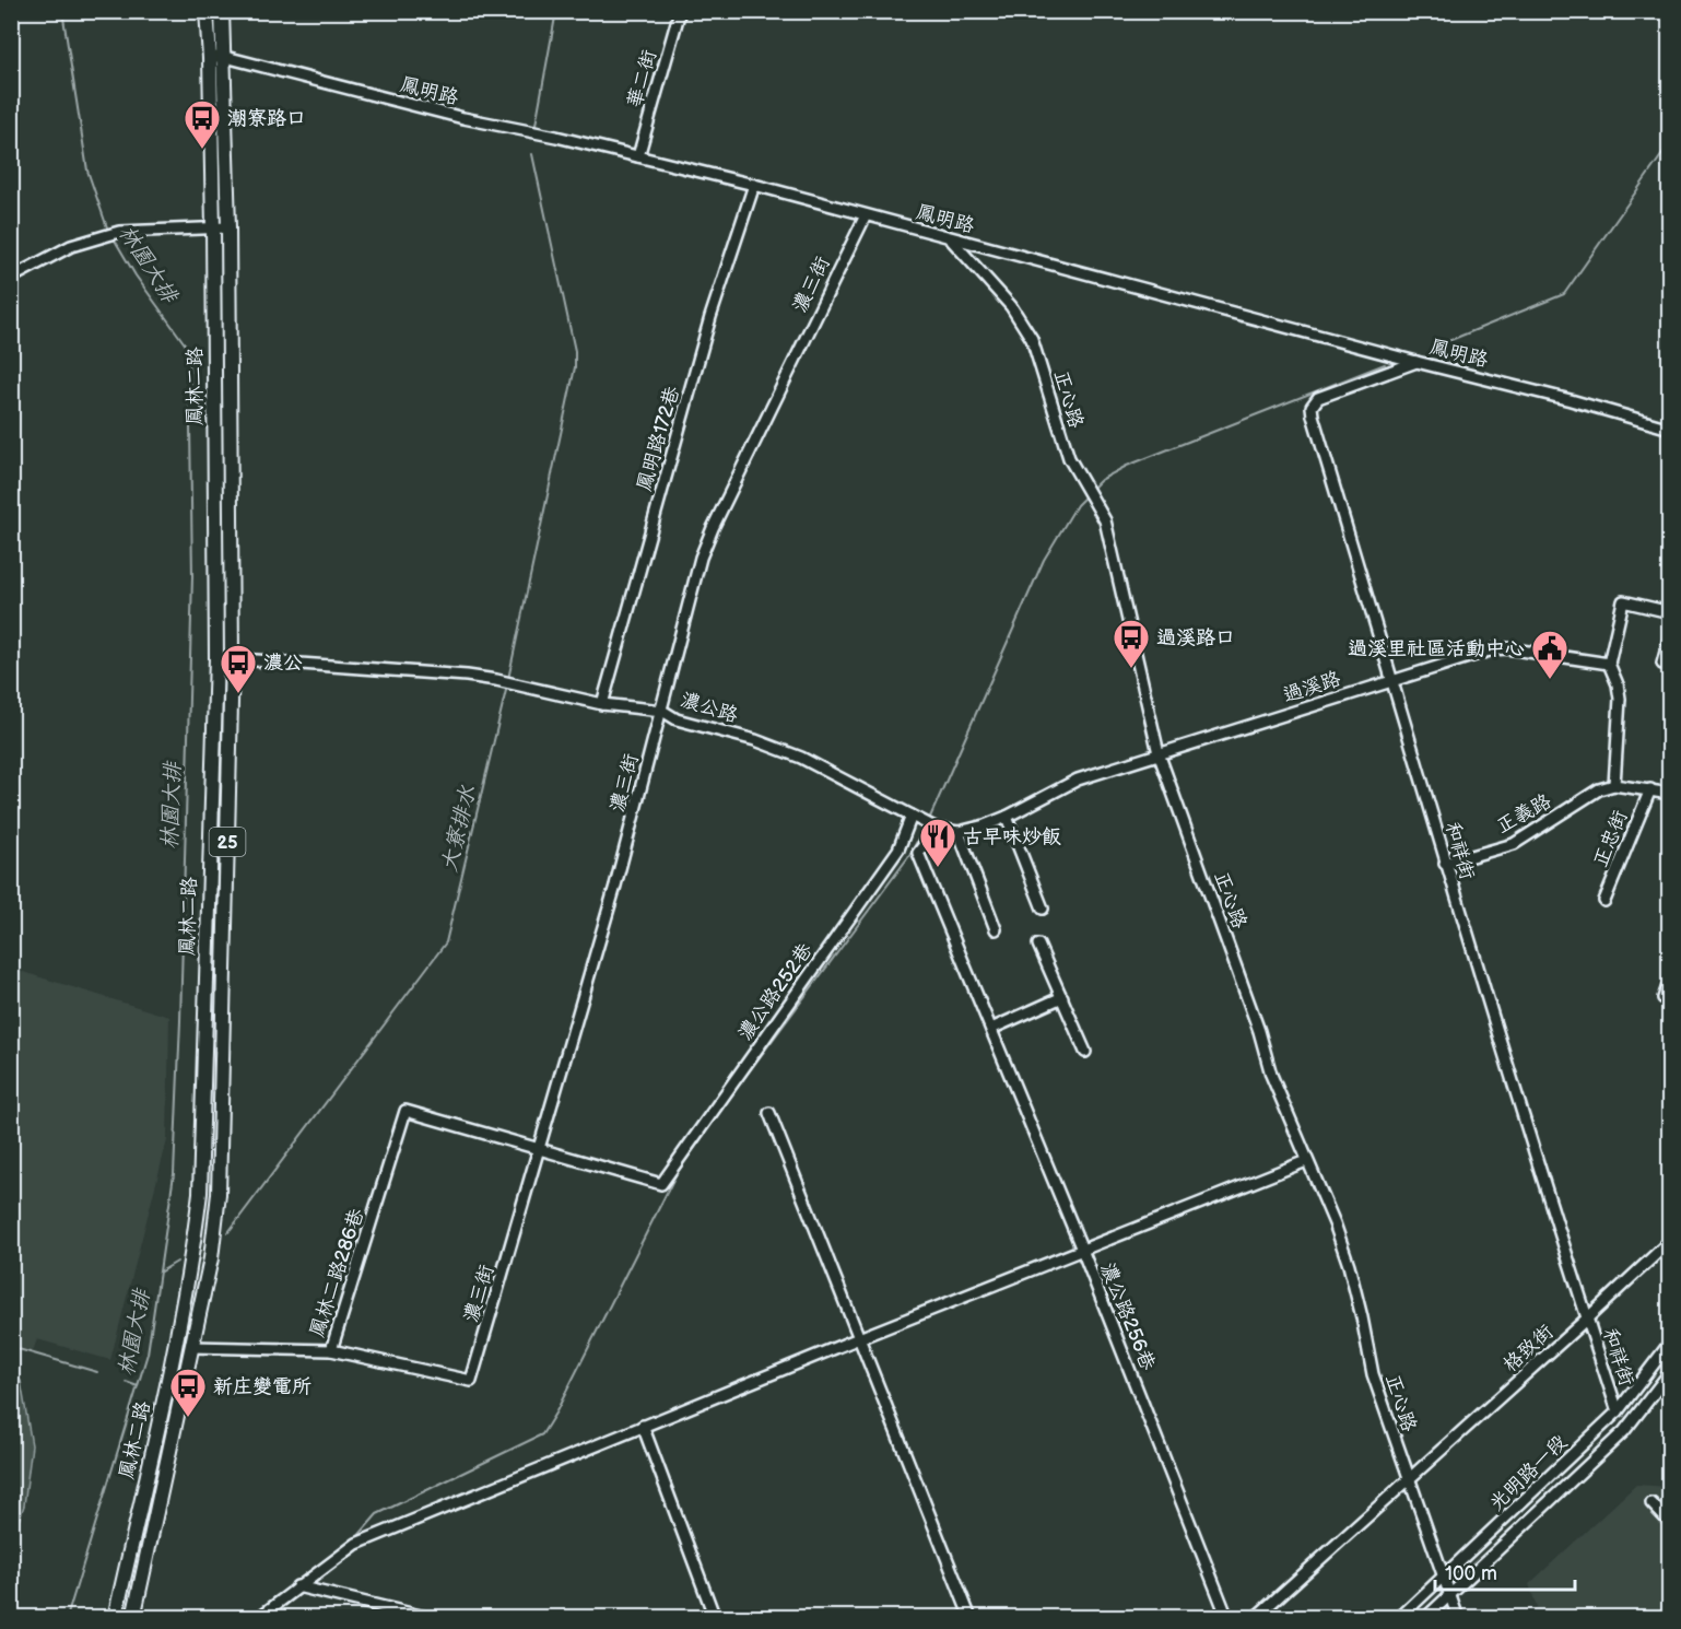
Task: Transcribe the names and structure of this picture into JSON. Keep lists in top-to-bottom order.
{
  "streets": {
    "main road": ["鳳林二路", "25"],
    "street": [
      "華二街",
      "鳳明路",
      "濃三街",
      "正心路",
      "鳳明路172巷",
      "過溪路",
      "濃公路",
      "正義路",
      "正忠街",
      "和祥街",
      "濃公路252巷",
      "鳳林二路286巷",
      "濃公路256巷",
      "格致街",
      "光明路一段"
    ]
  },
  "crossings": [
    ["華二街", "鳳明路"],
    ["鳳明路", "濃三街"],
    ["鳳明路", "鳳林二路"],
    ["鳳明路", "正心路"],
    ["鳳明路", "鳳明路172巷"],
    ["鳳明路", "和祥街"],
    ["濃三街", "濃公路"],
    ["濃三街", "濃公路252巷"],
    ["濃三街", "鳳林二路286巷"],
    ["鳳林二路", "濃公路"],
    ["鳳林二路", "鳳林二路286巷"],
    ["正心路", "過溪路"],
    ["正心路", "濃公路"],
    ["正心路", "格致街"],
    ["正心路", "光明路一段"],
    ["鳳明路172巷", "濃公路"],
    ["過溪路", "濃公路"],
    ["過溪路", "和祥街"],
    ["濃公路", "濃公路252巷"],
    ["濃公路", "濃公路256巷"],
    ["正義路", "和祥街"],
    ["和祥街", "格致街"],
    ["和祥街", "光明路一段"],
    ["濃公路252巷", "鳳林二路286巷"]
  ],
  "water": ["林園大排", "大寮排水"],
  "places": {
    "bus stop": [
      "潮寮路口",
      "過溪路口",
      "濃公",
      "新庄變電所"
    ],
    "public building": ["過溪里社區活動中心"],
    "restaurant": ["古早味炒飯"]
  },
  "scale_bar": "100 m"
}
